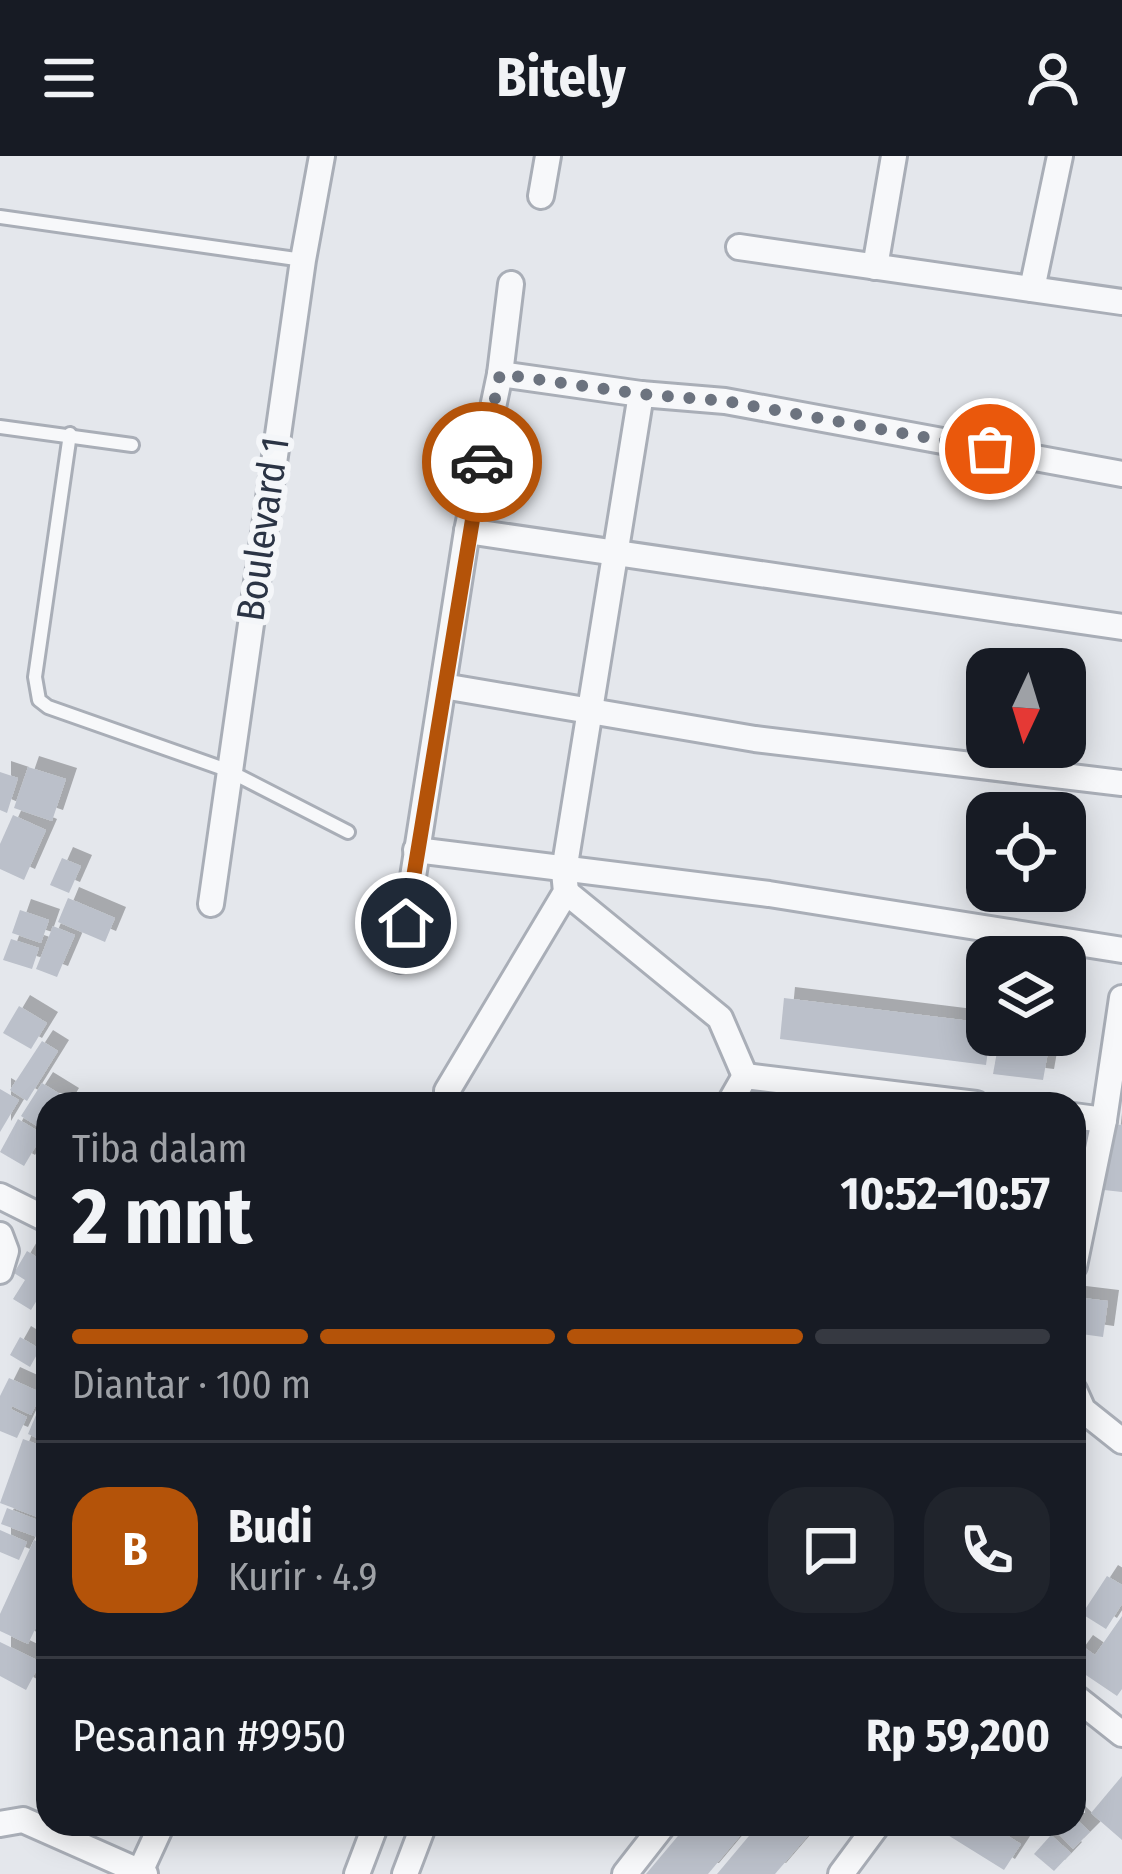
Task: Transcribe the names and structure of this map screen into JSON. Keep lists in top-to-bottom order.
{
  "streets": {
    "street": ["Boulevard 1"]
  },
  "north": "bottom",
  "page": {
    "header": "Bitely",
    "heading": ["2 mnt", "Tiba dalam", "10:52–10:57"],
    "panel": [
      "Budi",
      "Kurir · 4.9",
      "Pesanan #9950",
      "Rp 59,200"
    ],
    "bar": "Diantar · 100 m",
    "round": "B"
  }
}
